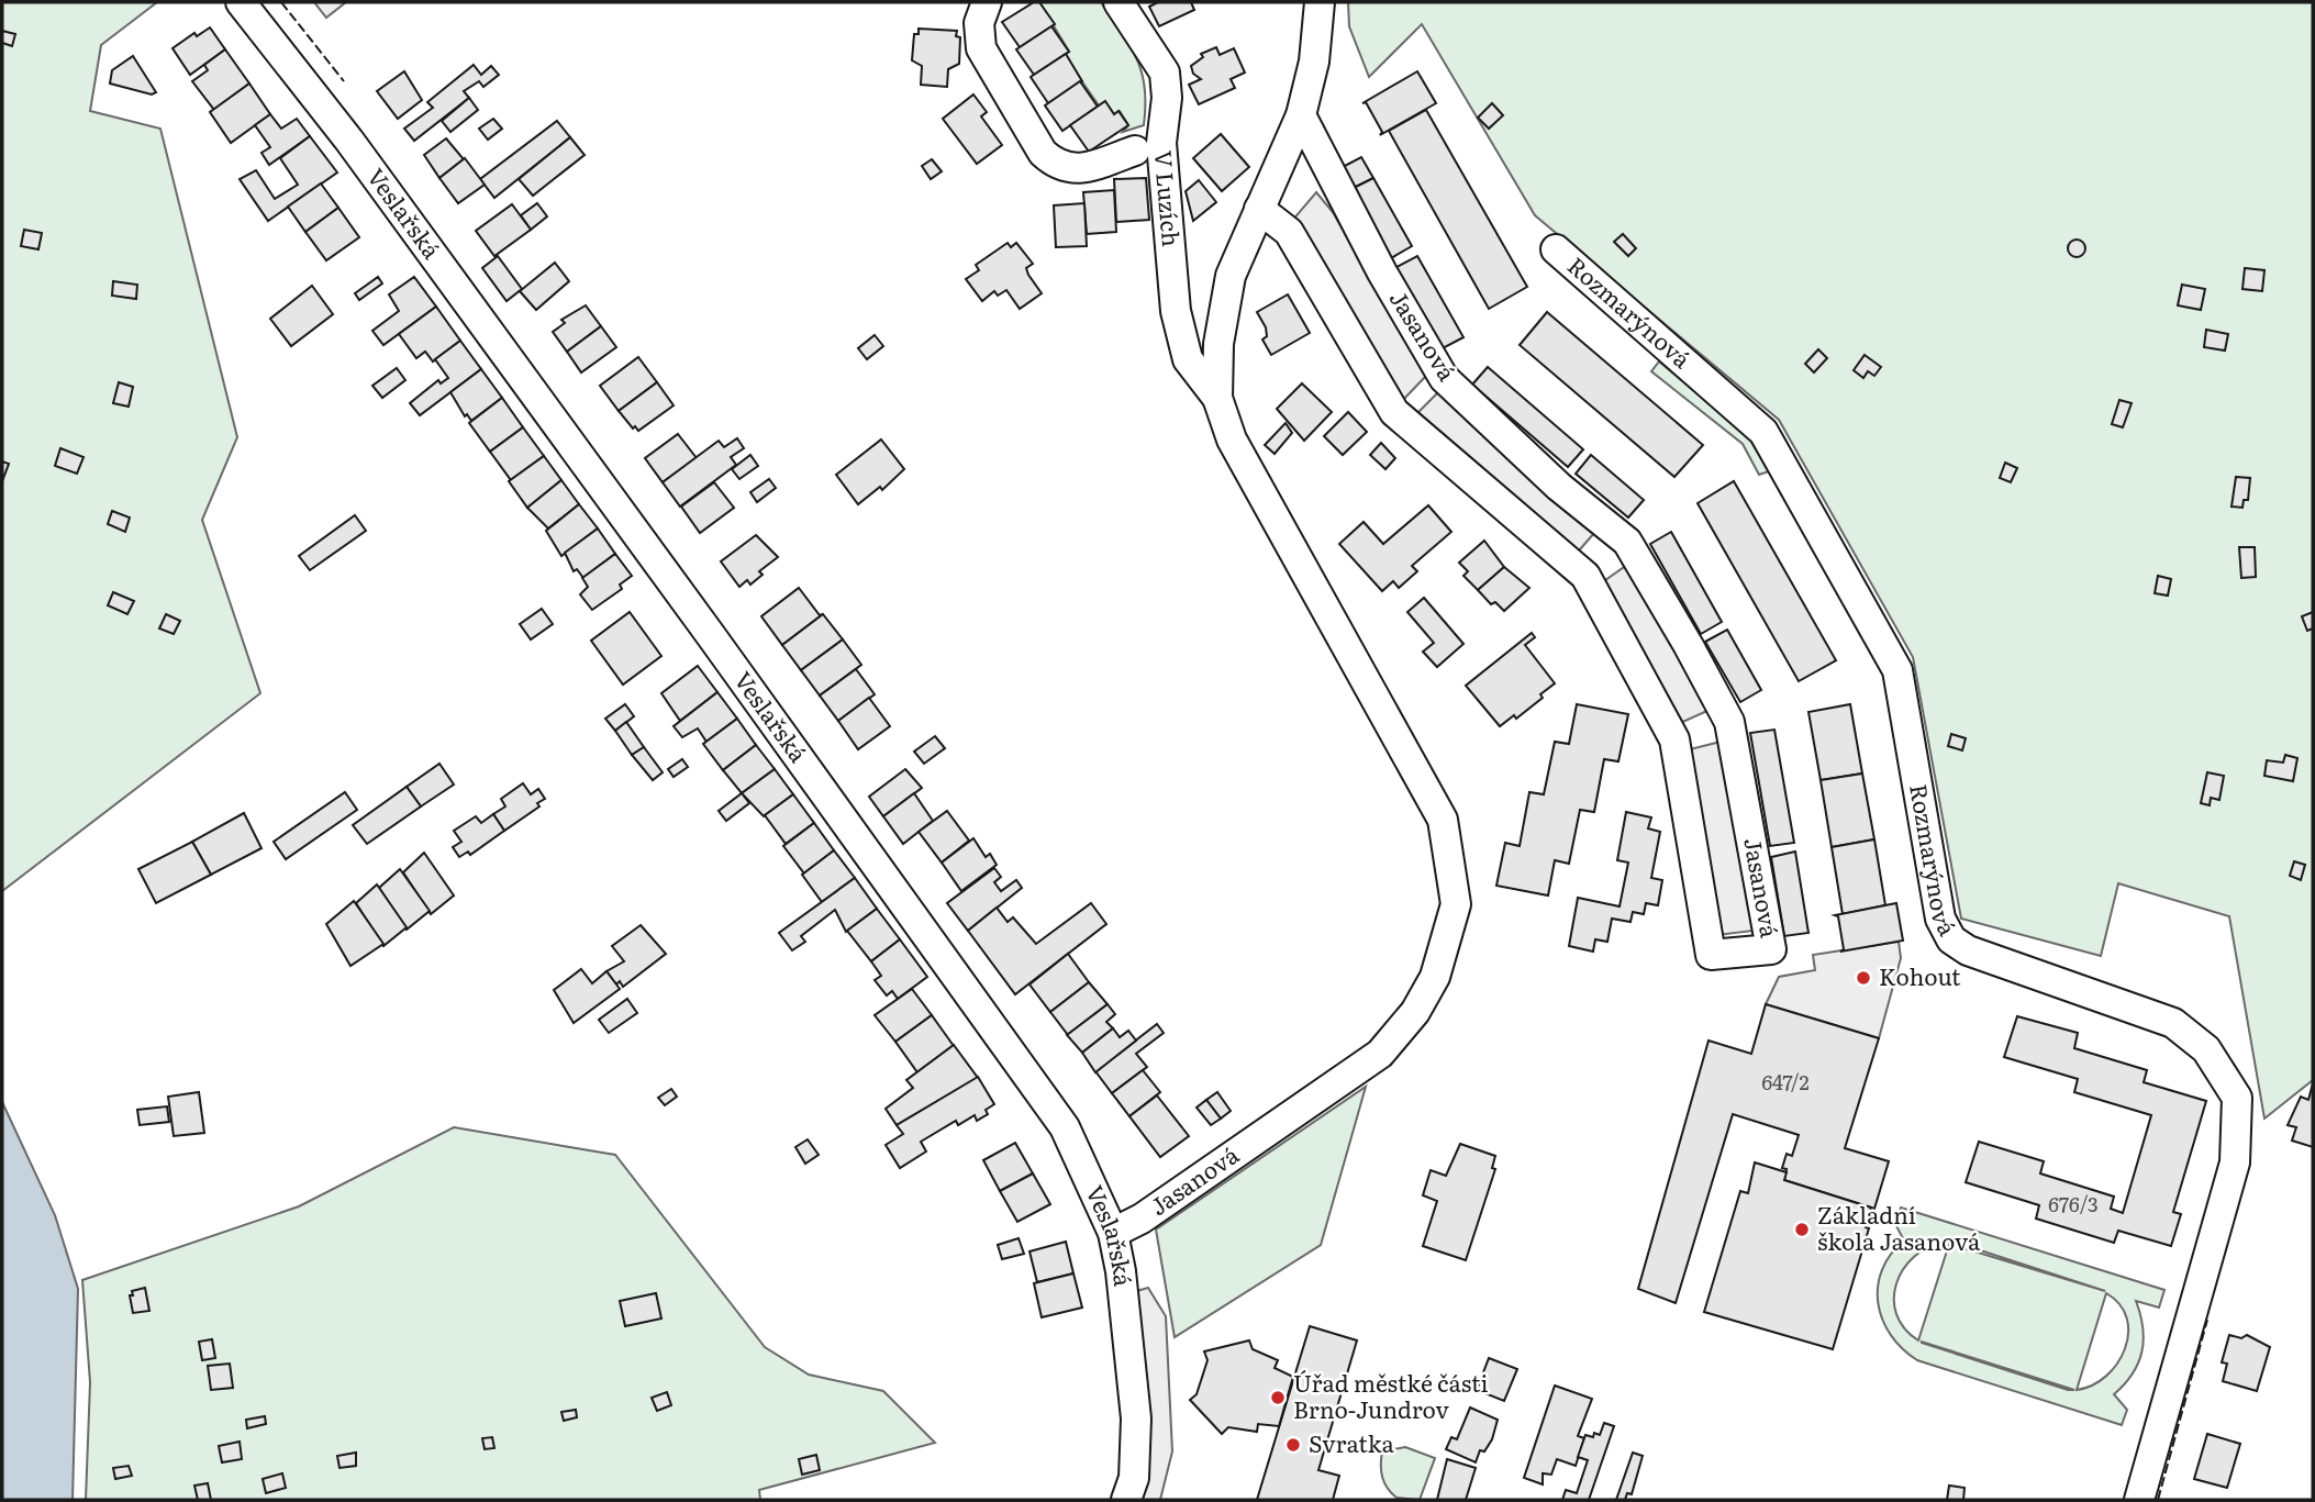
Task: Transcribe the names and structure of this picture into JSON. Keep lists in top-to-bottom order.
{
  "streets": {
    "street": [
      "V Luzích",
      "Veslařská",
      "Rozmarýnová",
      "Jasanová"
    ]
  },
  "crossings": [
    ["V Luzích", "Jasanová"],
    ["Veslařská", "Jasanová"]
  ],
  "places": [
    "Kohout",
    "Základní škola Jasanová",
    "Úřad městké části Brno-Jundrov",
    "Svratka"
  ],
  "house_numbers": ["647/2", "676/3"]
}
